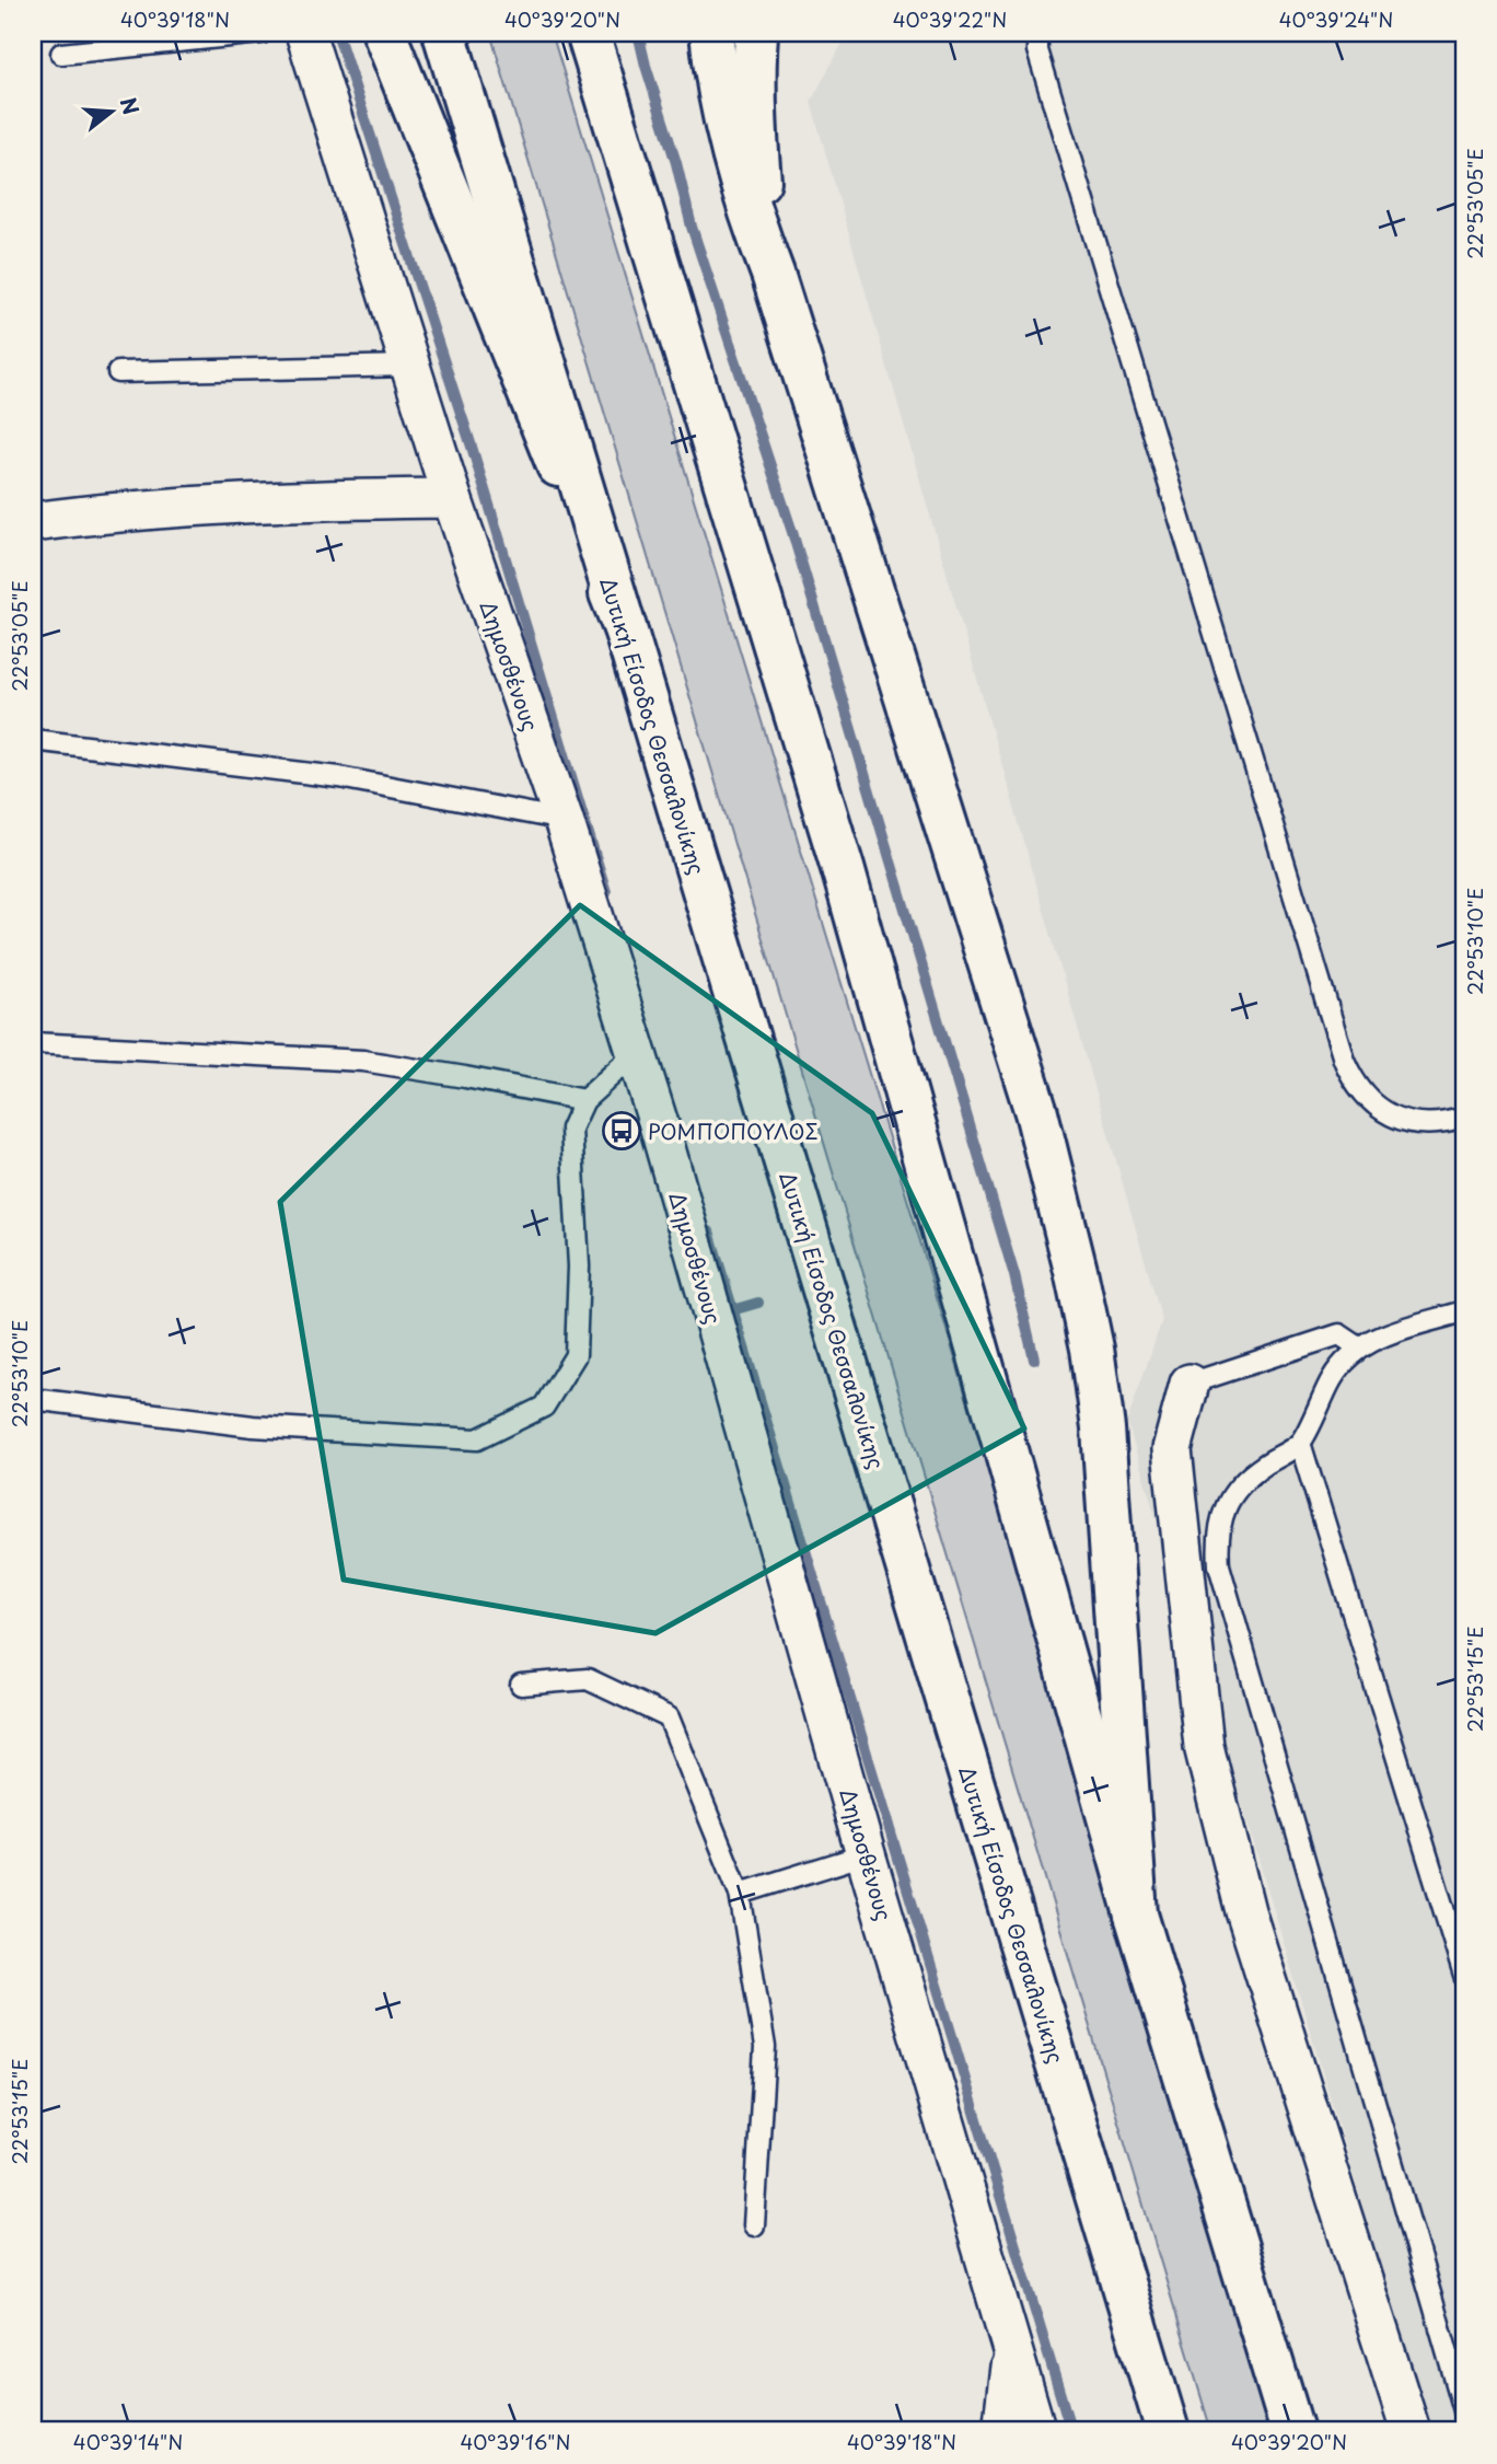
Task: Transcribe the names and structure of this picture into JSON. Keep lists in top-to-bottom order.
{
  "streets": {
    "highway": ["Δυτική Είσοδος Θεσσαλονίκης"],
    "street": ["Δημοσθένους"]
  },
  "places": {
    "bus stop": ["ΡΟΜΠΟΠΟΥΛΟΣ"]
  },
  "north": "right",
  "coordinates": [
    "40°39'18\"N",
    "40°39'20\"N",
    "40°39'22\"N",
    "40°39'24\"N",
    "22°53'05\"E",
    "22°53'10\"E",
    "22°53'15\"E",
    "40°39'14\"N",
    "40°39'16\"N"
  ]
}
